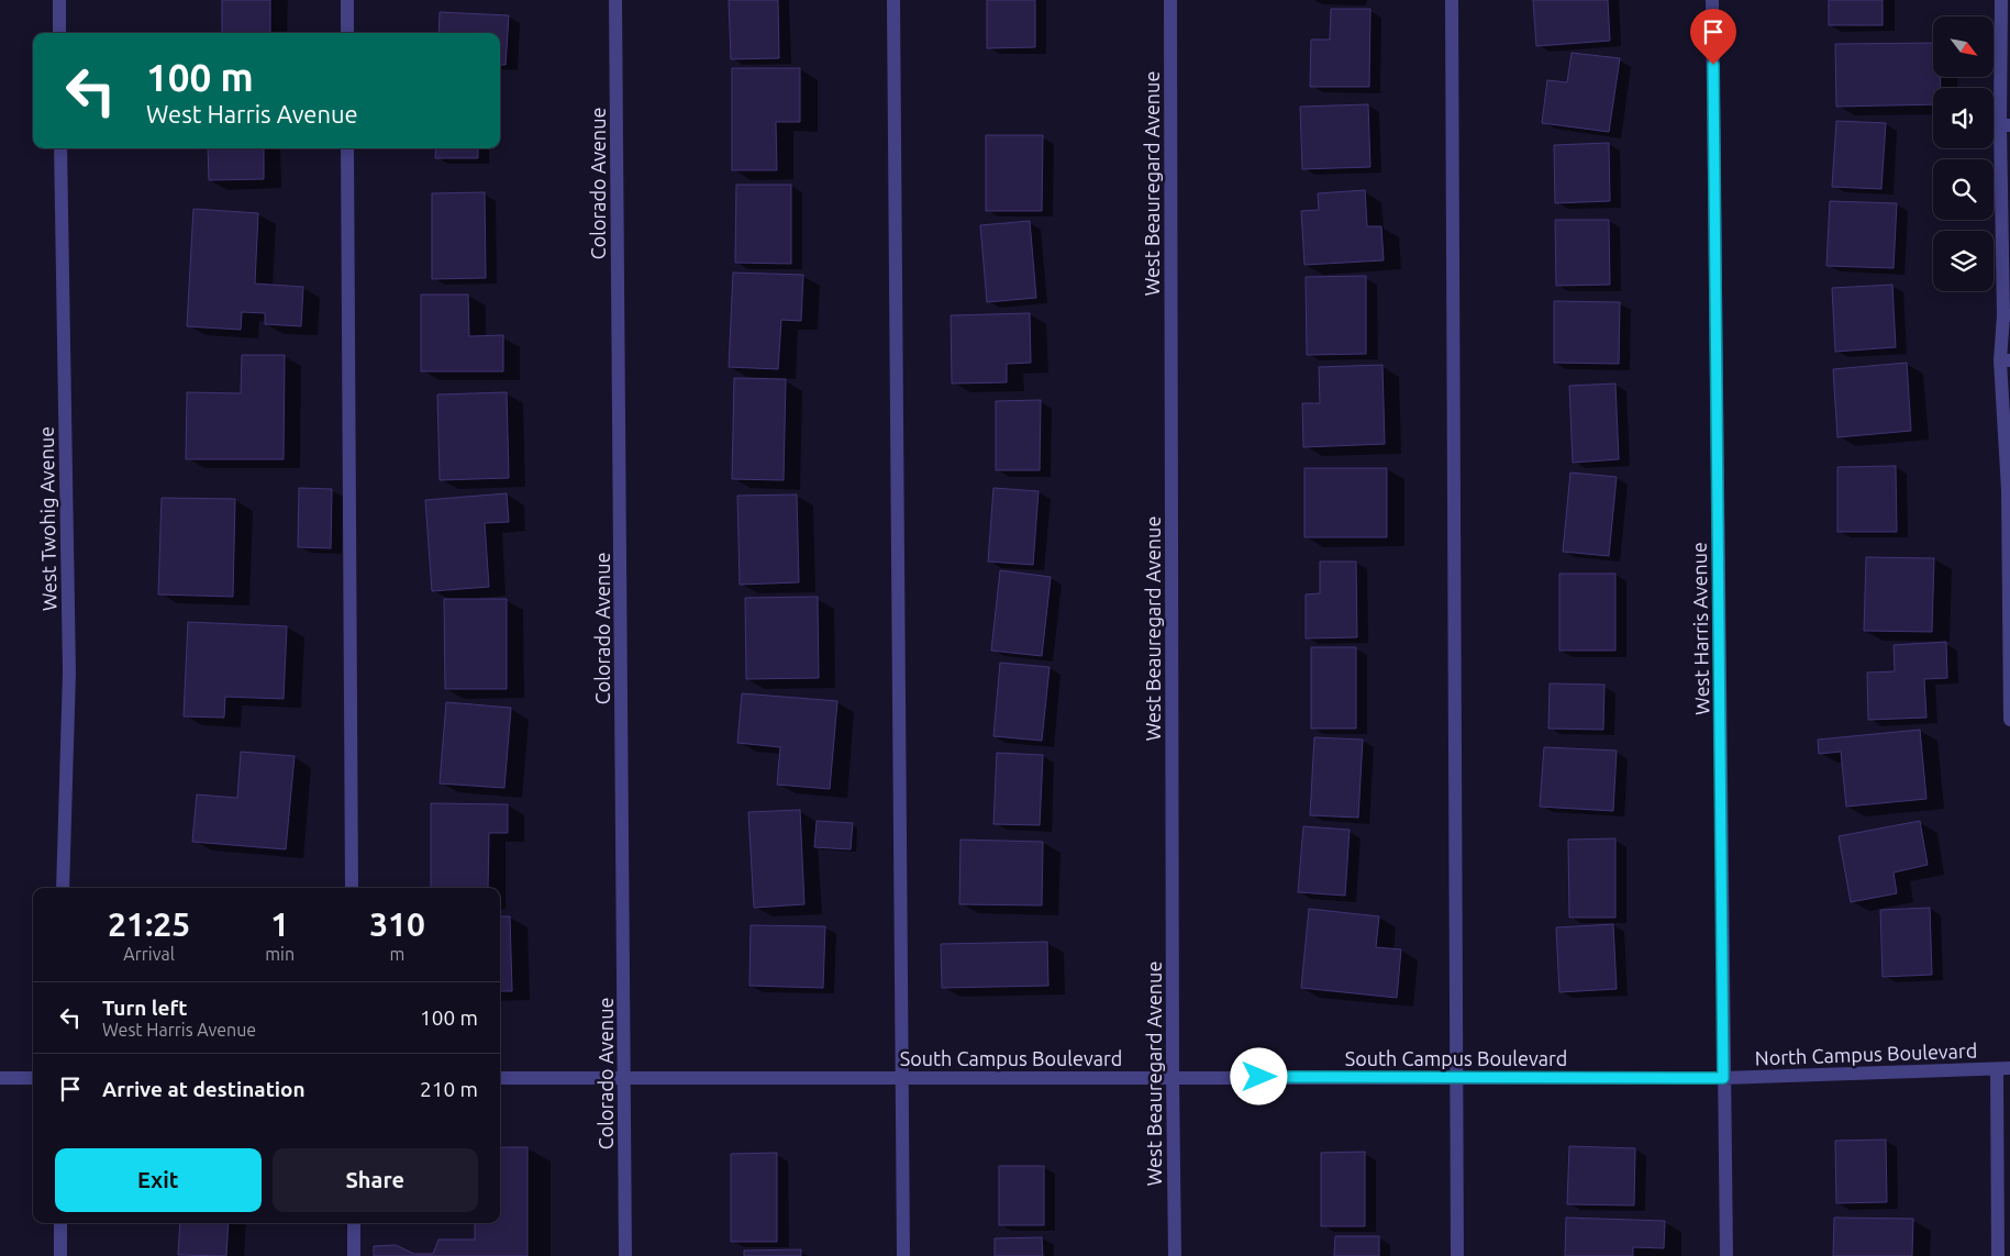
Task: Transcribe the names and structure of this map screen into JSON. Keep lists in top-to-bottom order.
{
  "streets": {
    "street": [
      "Colorado Avenue",
      "West Beauregard Avenue",
      "West Twohig Avenue",
      "West Harris Avenue",
      "North Campus Boulevard",
      "South Campus Boulevard"
    ]
  },
  "crossings": [
    ["Colorado Avenue", "South Campus Boulevard"],
    ["West Beauregard Avenue", "South Campus Boulevard"],
    ["West Harris Avenue", "North Campus Boulevard"],
    ["West Harris Avenue", "South Campus Boulevard"],
    ["North Campus Boulevard", "South Campus Boulevard"]
  ],
  "north": "bottom right",
  "page": {
    "turn": ["100 m", "West Harris Avenue"],
    "eta": [
      "21:25",
      "Arrival",
      "1",
      "min",
      "310",
      "m"
    ],
    "list": [
      {
        "name": "Turn left",
        "note": "West Harris Avenue",
        "value": "100 m"
      },
      {
        "name": "Arrive at destination",
        "value": "210 m"
      }
    ],
    "buttons": ["Exit", "Share"]
  }
}
